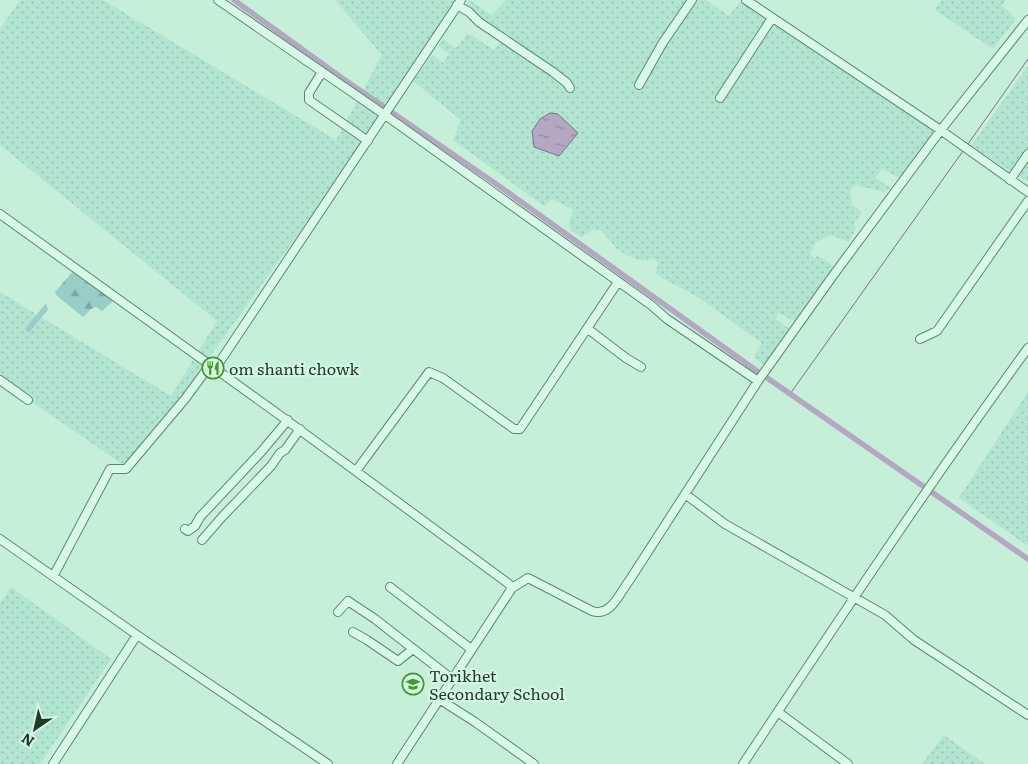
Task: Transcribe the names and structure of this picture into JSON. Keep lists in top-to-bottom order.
{
  "places": {
    "restaurant": ["om shanti chowk"],
    "school or university": ["Torikhet Secondary School"]
  },
  "north": "bottom left"
}
